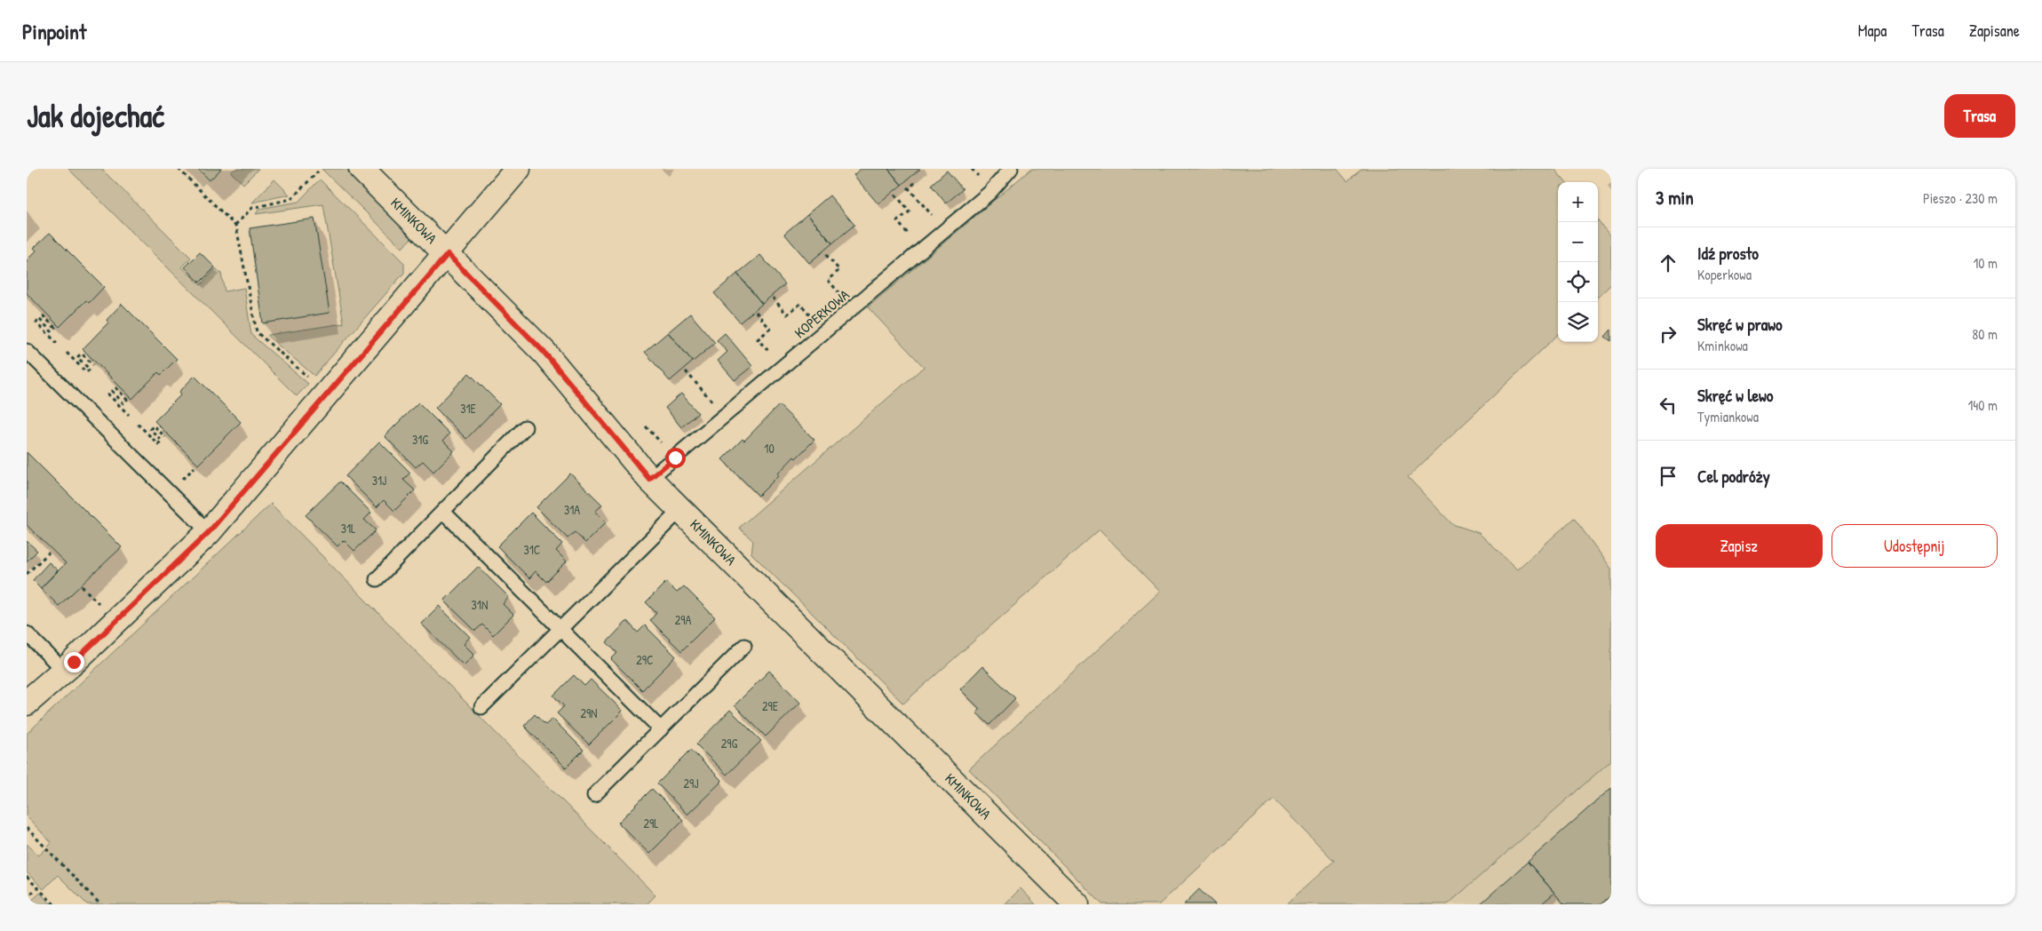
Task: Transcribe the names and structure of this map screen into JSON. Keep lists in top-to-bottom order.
{
  "streets": {
    "street": ["KMINKOWA"],
    "lane": ["KOPERKOWA"]
  },
  "crossings": [
    ["KMINKOWA", "KOPERKOWA"]
  ],
  "house_numbers": [
    "31E",
    "31G",
    "10",
    "31J",
    "31A",
    "31L",
    "31C",
    "31N",
    "29A",
    "29C",
    "29E",
    "29N",
    "29G",
    "29J",
    "29L"
  ],
  "page": {
    "header": "Pinpoint",
    "nav": ["Mapa", "Trasa", "Zapisane"],
    "buttons": [
      "Trasa",
      ["Zapisz", "Udostępnij"]
    ],
    "title": "Jak dojechać",
    "heading": ["3 min", "Pieszo · 230 m"],
    "map_buttons": ["+", "−"],
    "list": [
      ["Idź prosto", "Koperkowa", "10 m"],
      ["Skręć w prawo", "Kminkowa", "80 m"],
      ["Skręć w lewo", "Tymiankowa", "140 m"],
      "Cel podróży"
    ]
  }
}
